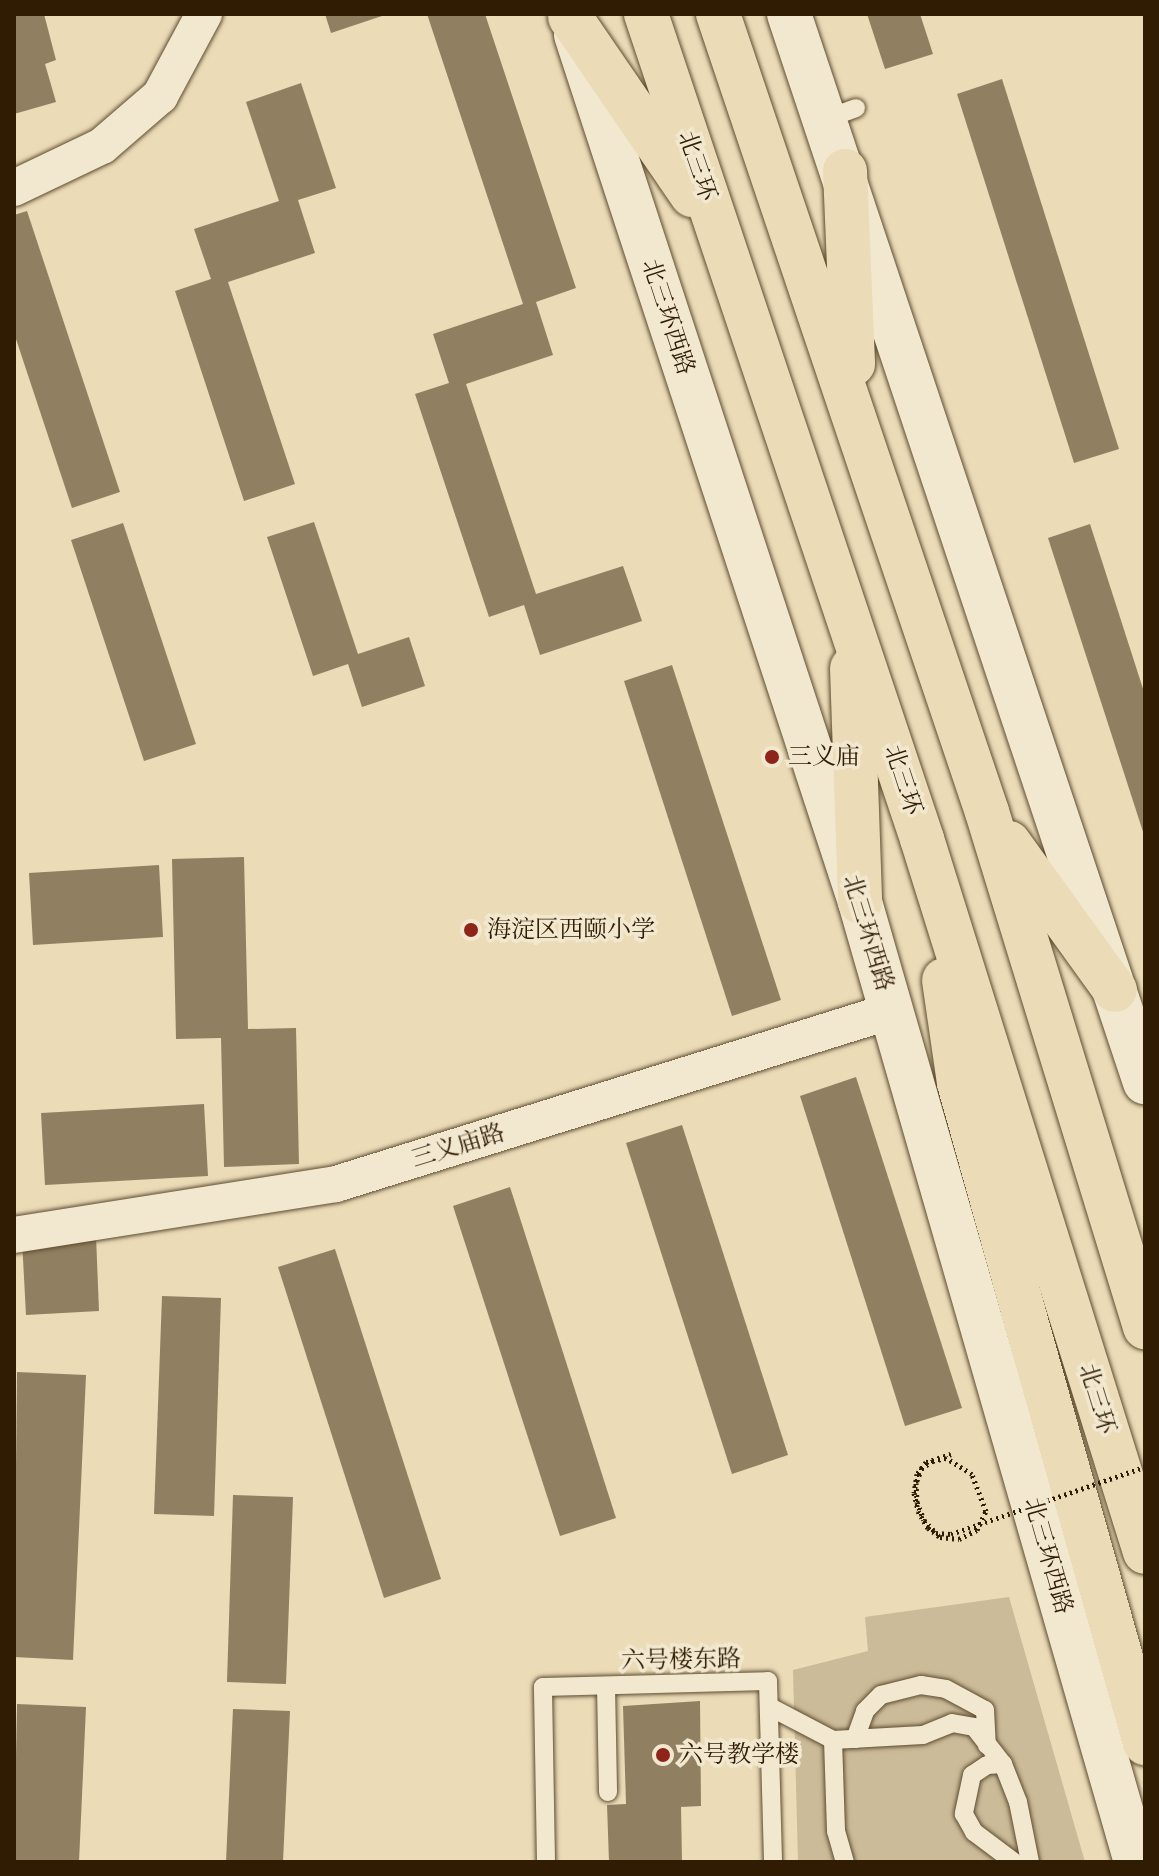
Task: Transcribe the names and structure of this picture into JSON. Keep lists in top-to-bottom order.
{
  "streets": {
    "highway": ["北三环"],
    "street": ["北三环西路", "三义庙路"],
    "lane": ["六号楼东路"]
  },
  "crossings": [
    ["北三环西路", "三义庙路"]
  ],
  "places": ["三义庙", "海淀区西颐小学", "六号教学楼"]
}
